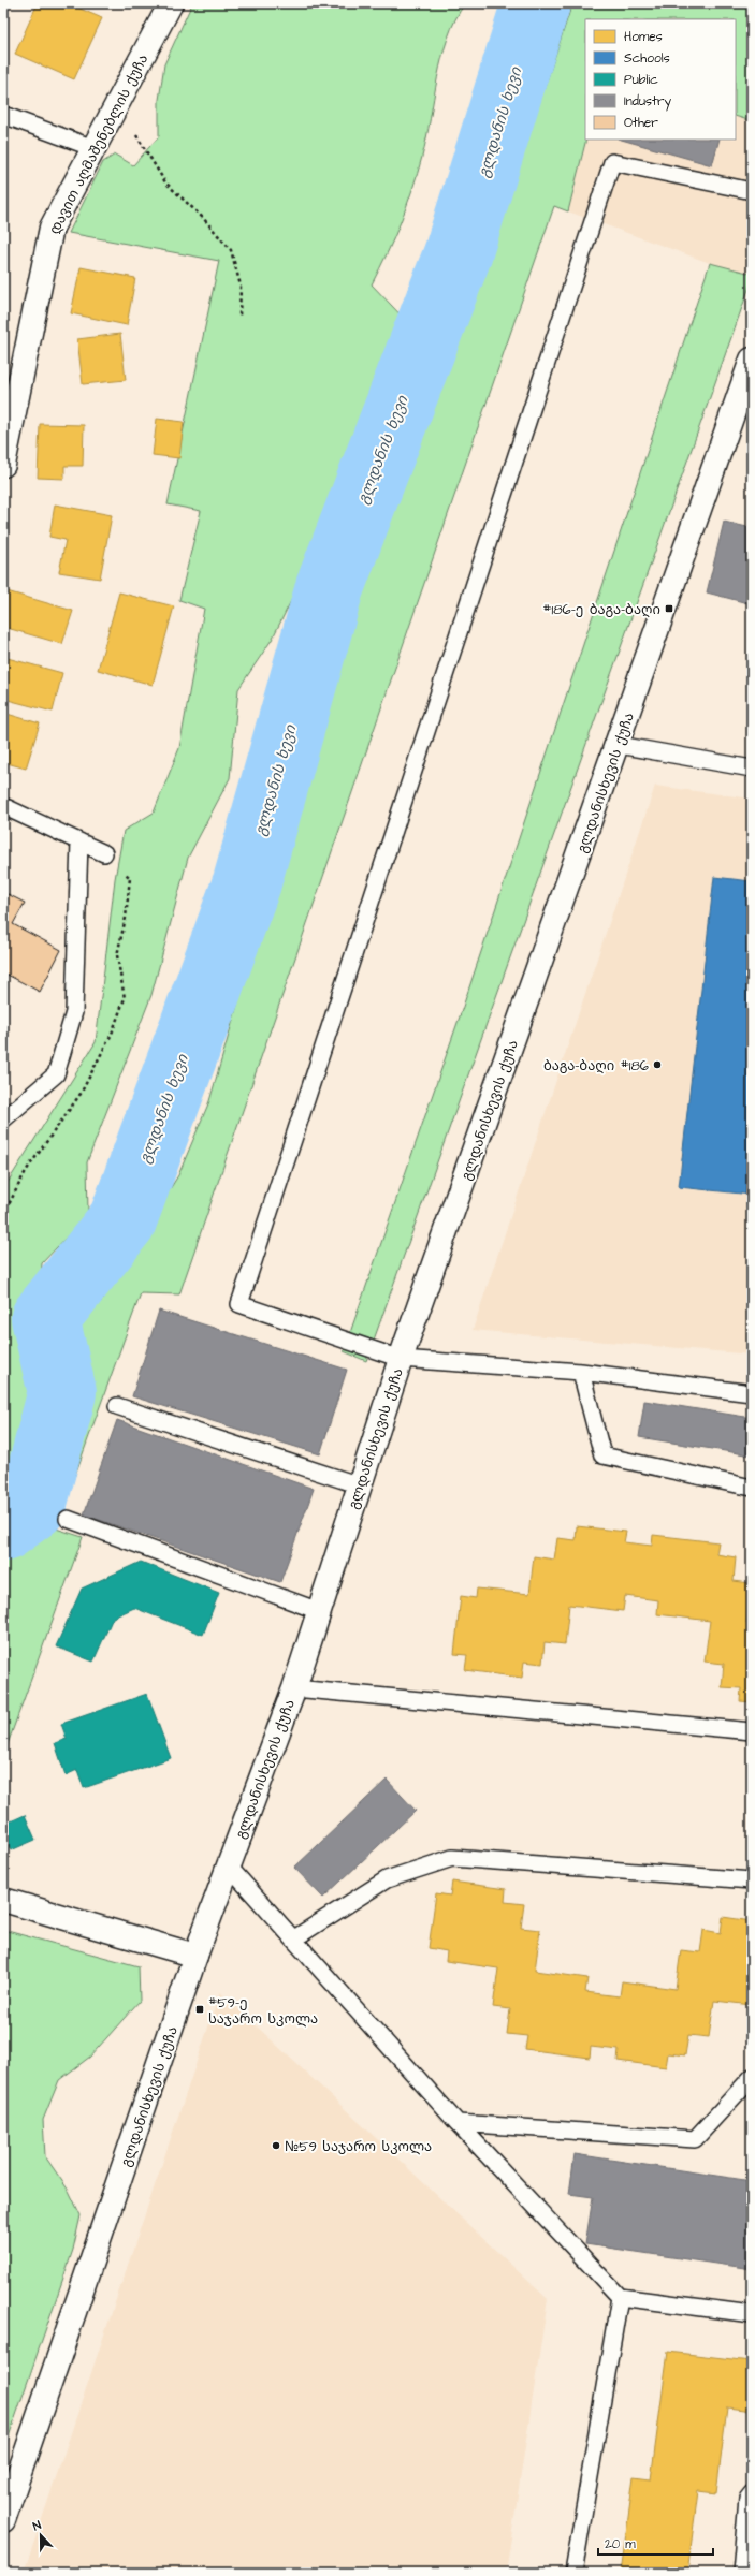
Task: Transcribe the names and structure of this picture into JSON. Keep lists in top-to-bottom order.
{
  "streets": {
    "street": ["დავით აღმაშენებლის ქუჩა", "გლდანისხევის ქუჩა"]
  },
  "water": ["გლდანის ხევი"],
  "places": {
    "transit": ["#186-ე ბაგა-ბაღი", "#59-ე საჯარო სკოლა"],
    "other": ["ბაგა–ბაღი #186", "№59 საჯარო სკოლა"]
  },
  "legend": [
    "Homes",
    "Schools",
    "Public",
    "Industry",
    "Other"
  ],
  "scale_bar": "20 m",
  "north": "top"
}
